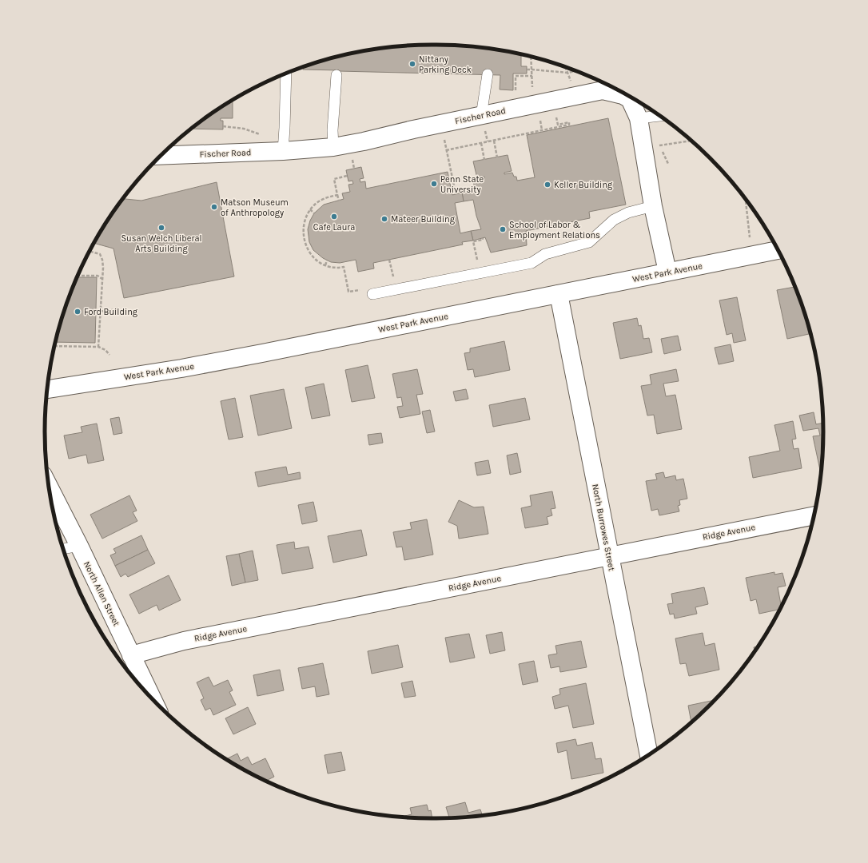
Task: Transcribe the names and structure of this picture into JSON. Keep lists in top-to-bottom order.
{
  "streets": {
    "street": [
      "Fischer Road",
      "West Park Avenue",
      "North Burrowes Street",
      "Ridge Avenue",
      "North Allen Street"
    ]
  },
  "crossings": [
    ["Fischer Road", "West Park Avenue"],
    ["West Park Avenue", "North Burrowes Street"],
    ["North Burrowes Street", "Ridge Avenue"],
    ["Ridge Avenue", "North Allen Street"]
  ],
  "places": [
    "Nittany Parking Deck",
    "Penn State University",
    "Keller Building",
    "Matson Museum of Anthropology",
    "Cafe Laura",
    "Mateer Building",
    "Susan Welch Liberal Arts Building",
    "School of Labor & Employment Relations",
    "Ford Building"
  ]
}
